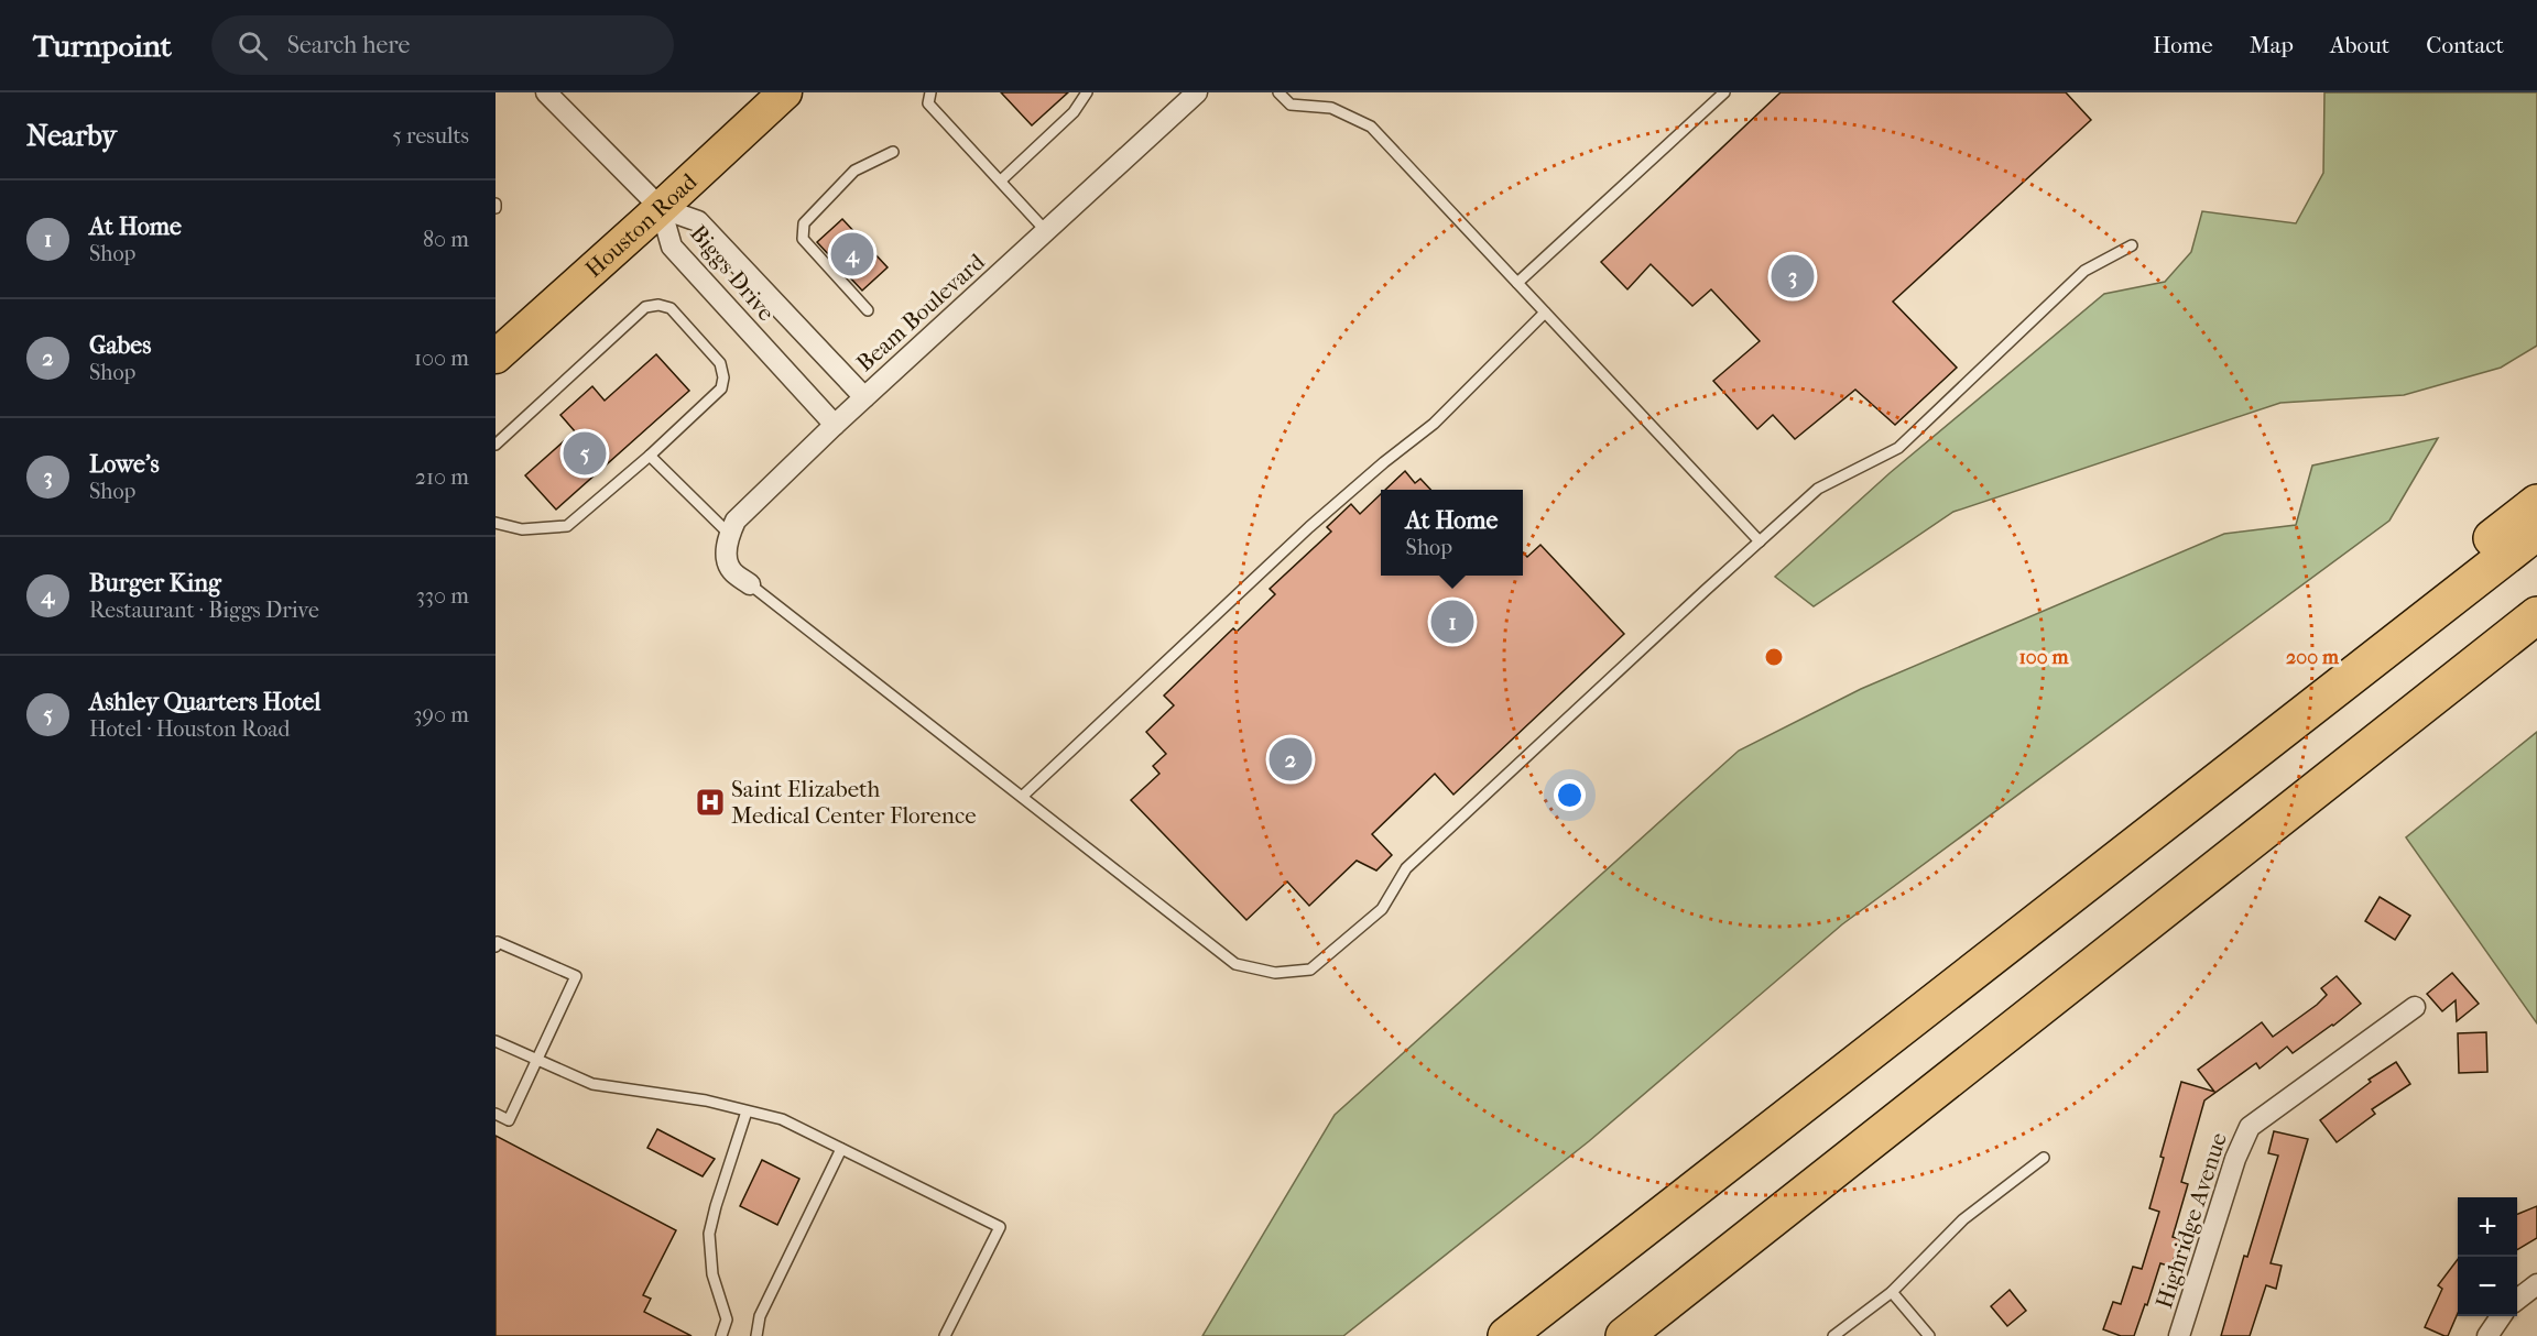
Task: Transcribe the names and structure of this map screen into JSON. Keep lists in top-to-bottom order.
{
  "streets": {
    "main road": ["Houston Road"],
    "street": ["Biggs Drive", "Beam Boulevard", "Highridge Avenue"]
  },
  "crossings": [
    ["Houston Road", "Biggs Drive"],
    ["Biggs Drive", "Beam Boulevard"]
  ],
  "places": {
    "hospital": ["Saint Elizabeth Medical Center Florence"]
  },
  "page": {
    "header": "Turnpoint",
    "search": "Search here",
    "nav": [
      "Home",
      "Map",
      "About",
      "Contact"
    ],
    "heading": ["Nearby", "5 results"],
    "list": [
      {
        "mark": "1",
        "name": "At Home",
        "note": "Shop",
        "value": "80 m"
      },
      {
        "mark": "2",
        "name": "Gabes",
        "note": "Shop",
        "value": "100 m"
      },
      {
        "mark": "3",
        "name": "Lowe's",
        "note": "Shop",
        "value": "210 m"
      },
      {
        "mark": "4",
        "name": "Burger King",
        "note": "Restaurant · Biggs Drive",
        "value": "330 m"
      },
      {
        "mark": "5",
        "name": "Ashley Quarters Hotel",
        "note": "Hotel · Houston Road",
        "value": "390 m"
      }
    ],
    "pins": [
      "4",
      "3",
      "5",
      "1",
      "2"
    ],
    "popup": ["At Home", "Shop"],
    "map_buttons": ["+", "−"]
  },
  "rings": ["100 m", "200 m"]
}
